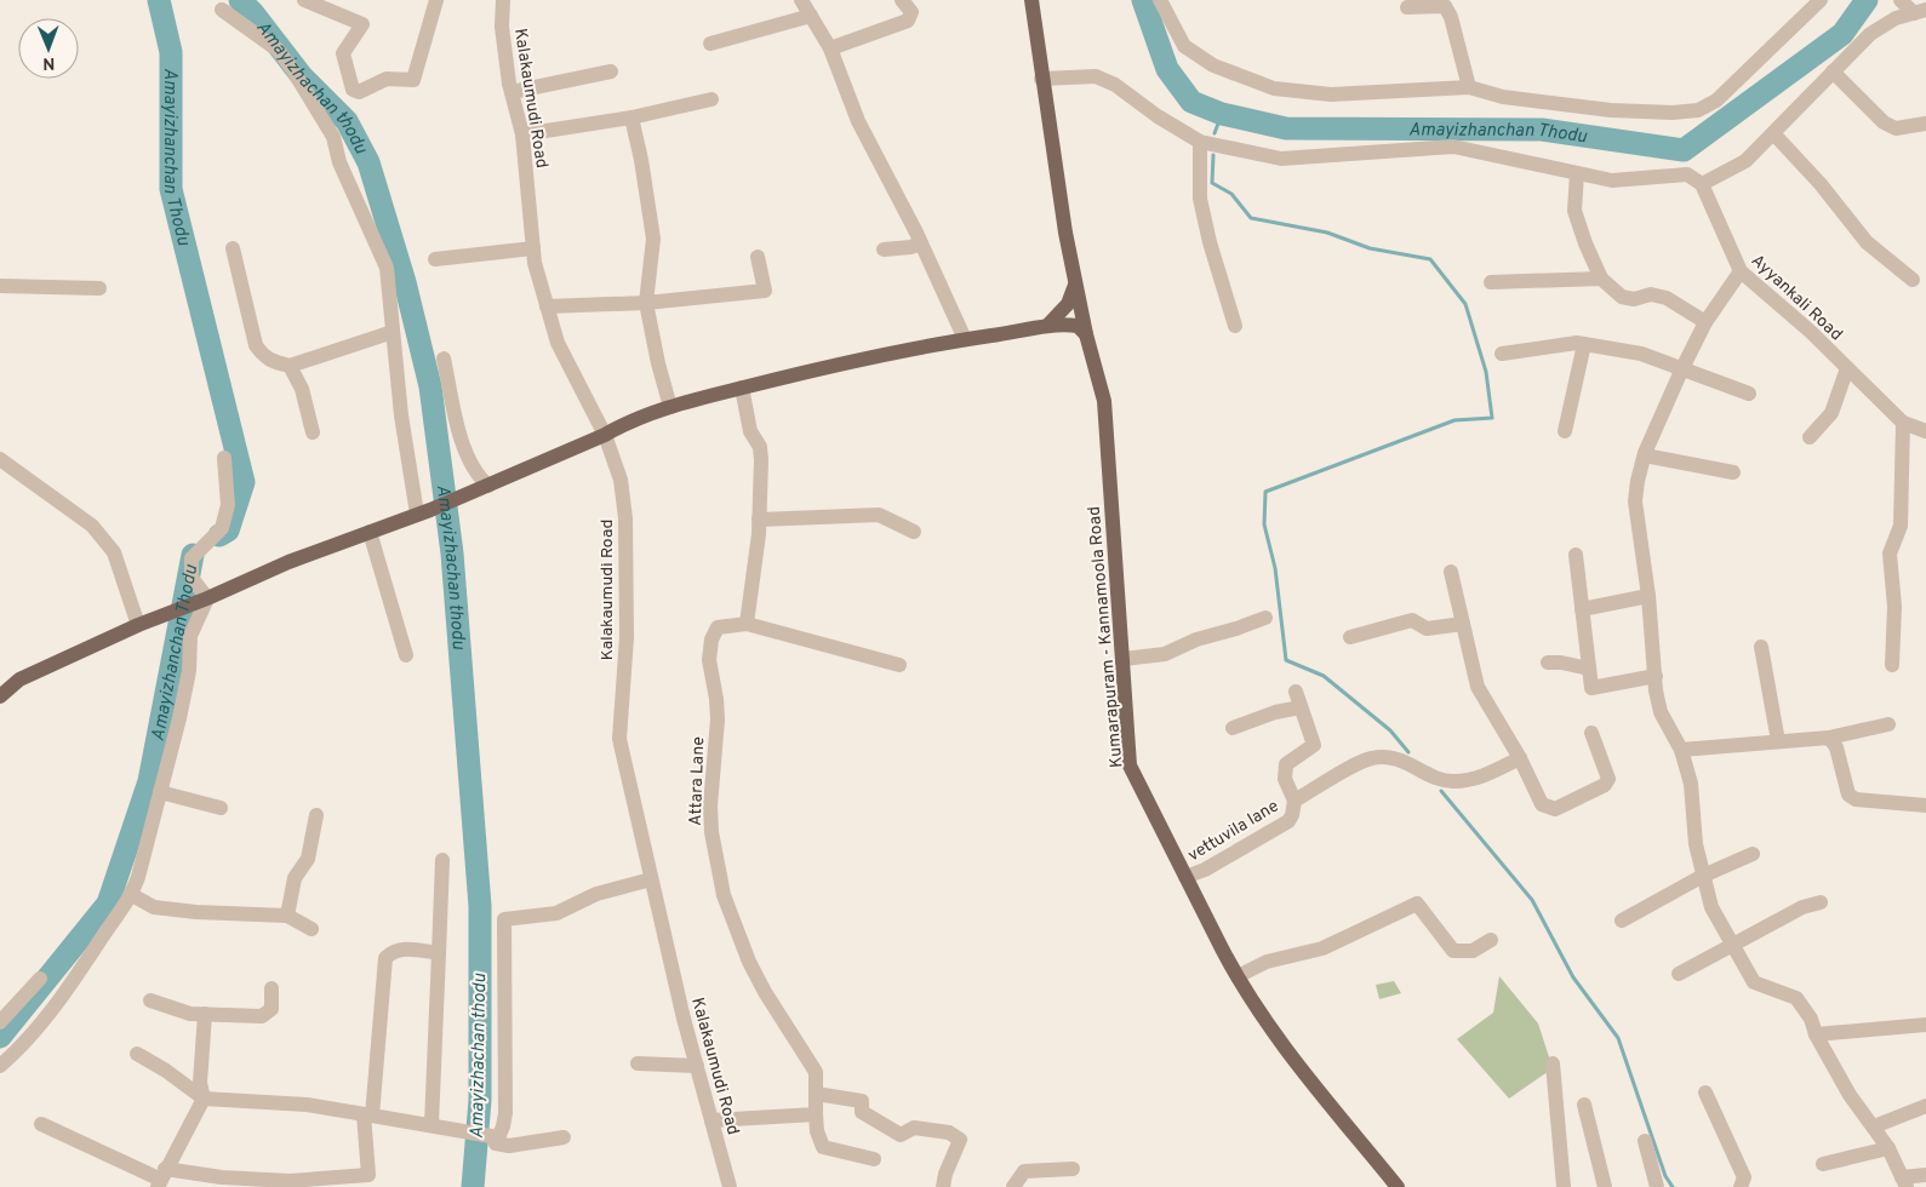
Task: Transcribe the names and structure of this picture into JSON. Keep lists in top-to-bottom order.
{
  "streets": {
    "main road": ["Kumarapuram - Kannamoola Road"],
    "street": [
      "Kalakaumudi Road",
      "Ayyankali Road",
      "Attara Lane",
      "vettuvila lane"
    ]
  },
  "crossings": [
    ["Kumarapuram - Kannamoola Road", "vettuvila lane"]
  ],
  "water": ["Amayizhachan thodu", "Amayizhanchan Thodu"],
  "north": "bottom"
}
